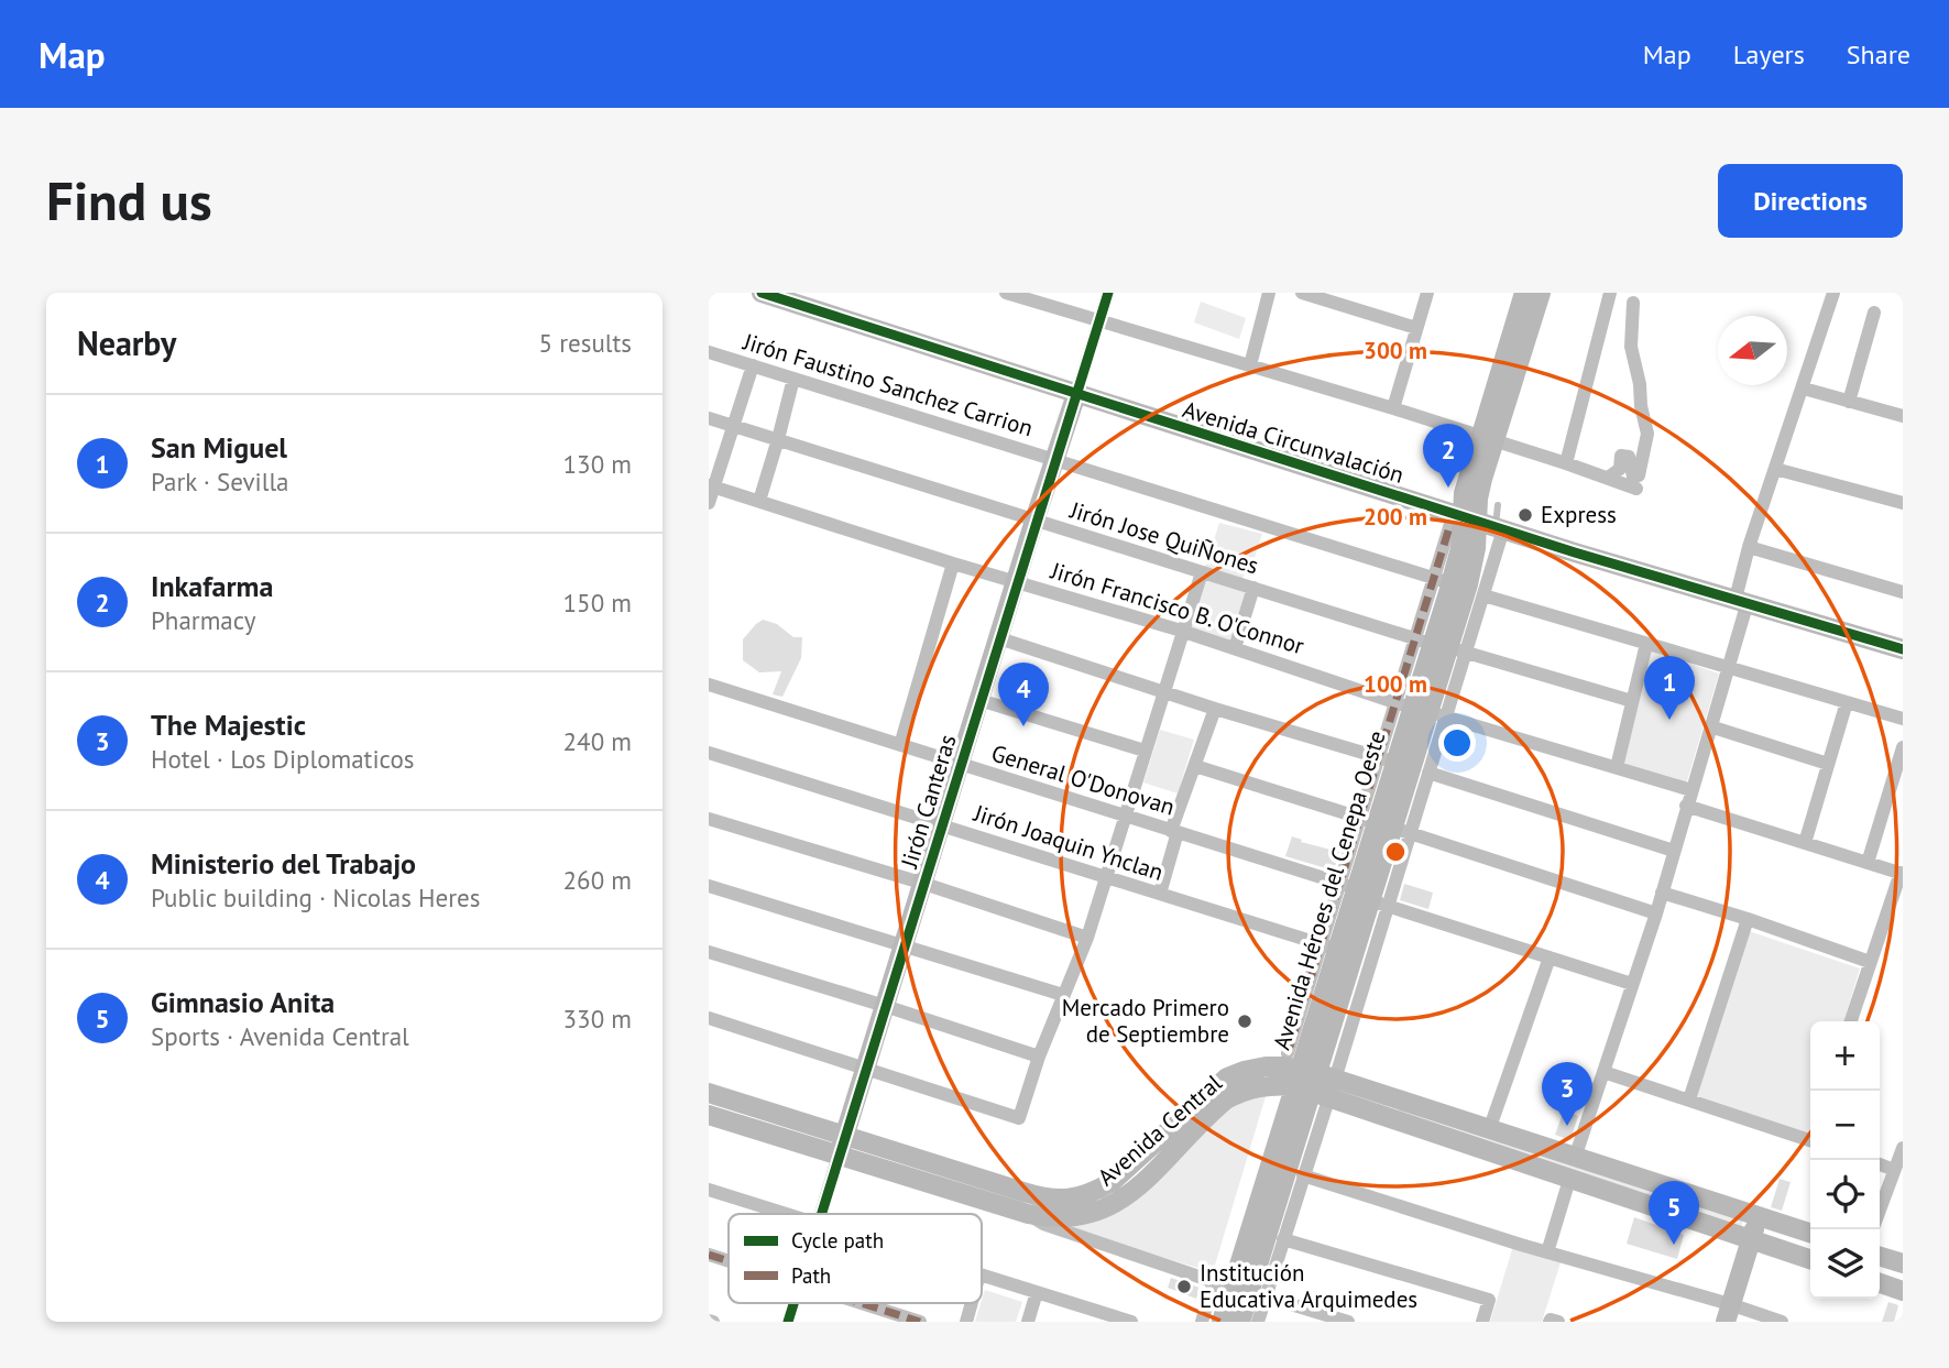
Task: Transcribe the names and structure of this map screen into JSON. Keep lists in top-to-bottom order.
{
  "streets": {
    "main road": [
      "Avenida Circunvalación",
      "Jirón Canteras",
      "Avenida Héroes del Cenepa Oeste",
      "Avenida Central"
    ],
    "street": [
      "Jirón Faustino Sanchez Carrion",
      "Jirón Jose QuiÑones",
      "Jirón Francisco B. O'Connor",
      "General O'Donovan",
      "Jirón Joaquin Ynclan"
    ]
  },
  "crossings": [
    ["Jirón Faustino Sanchez Carrion", "Jirón Canteras"],
    ["Jirón Faustino Sanchez Carrion", "Avenida Héroes del Cenepa Oeste"],
    ["Avenida Circunvalación", "Jirón Canteras"],
    ["Avenida Circunvalación", "Avenida Héroes del Cenepa Oeste"],
    ["Jirón Jose QuiÑones", "Jirón Canteras"],
    ["Jirón Jose QuiÑones", "Avenida Héroes del Cenepa Oeste"],
    ["Jirón Francisco B. O'Connor", "Jirón Canteras"],
    ["Jirón Francisco B. O'Connor", "Avenida Héroes del Cenepa Oeste"],
    ["General O'Donovan", "Jirón Canteras"],
    ["General O'Donovan", "Avenida Héroes del Cenepa Oeste"],
    ["Jirón Canteras", "Jirón Joaquin Ynclan"],
    ["Jirón Canteras", "Avenida Central"],
    ["Jirón Joaquin Ynclan", "Avenida Héroes del Cenepa Oeste"],
    ["Avenida Héroes del Cenepa Oeste", "Avenida Central"]
  ],
  "places": ["Express", "Mercado Primero de Septiembre", "Institución Educativa Arquimedes"],
  "legend": ["Cycle path", "Path"],
  "north": "left",
  "page": {
    "header": "Map",
    "nav": ["Map", "Layers", "Share"],
    "buttons": "Directions",
    "title": "Find us",
    "heading": ["Nearby", "5 results"],
    "list": [
      {
        "mark": "1",
        "name": "San Miguel",
        "note": "Park · Sevilla",
        "value": "130 m"
      },
      {
        "mark": "2",
        "name": "Inkafarma",
        "note": "Pharmacy",
        "value": "150 m"
      },
      {
        "mark": "3",
        "name": "The Majestic",
        "note": "Hotel · Los Diplomaticos",
        "value": "240 m"
      },
      {
        "mark": "4",
        "name": "Ministerio del Trabajo",
        "note": "Public building · Nicolas Heres",
        "value": "260 m"
      },
      {
        "mark": "5",
        "name": "Gimnasio Anita",
        "note": "Sports · Avenida Central",
        "value": "330 m"
      }
    ],
    "pins": [
      "2",
      "1",
      "4",
      "3",
      "5"
    ],
    "map_buttons": ["+", "−"]
  },
  "rings": ["300 m", "200 m", "100 m"]
}
